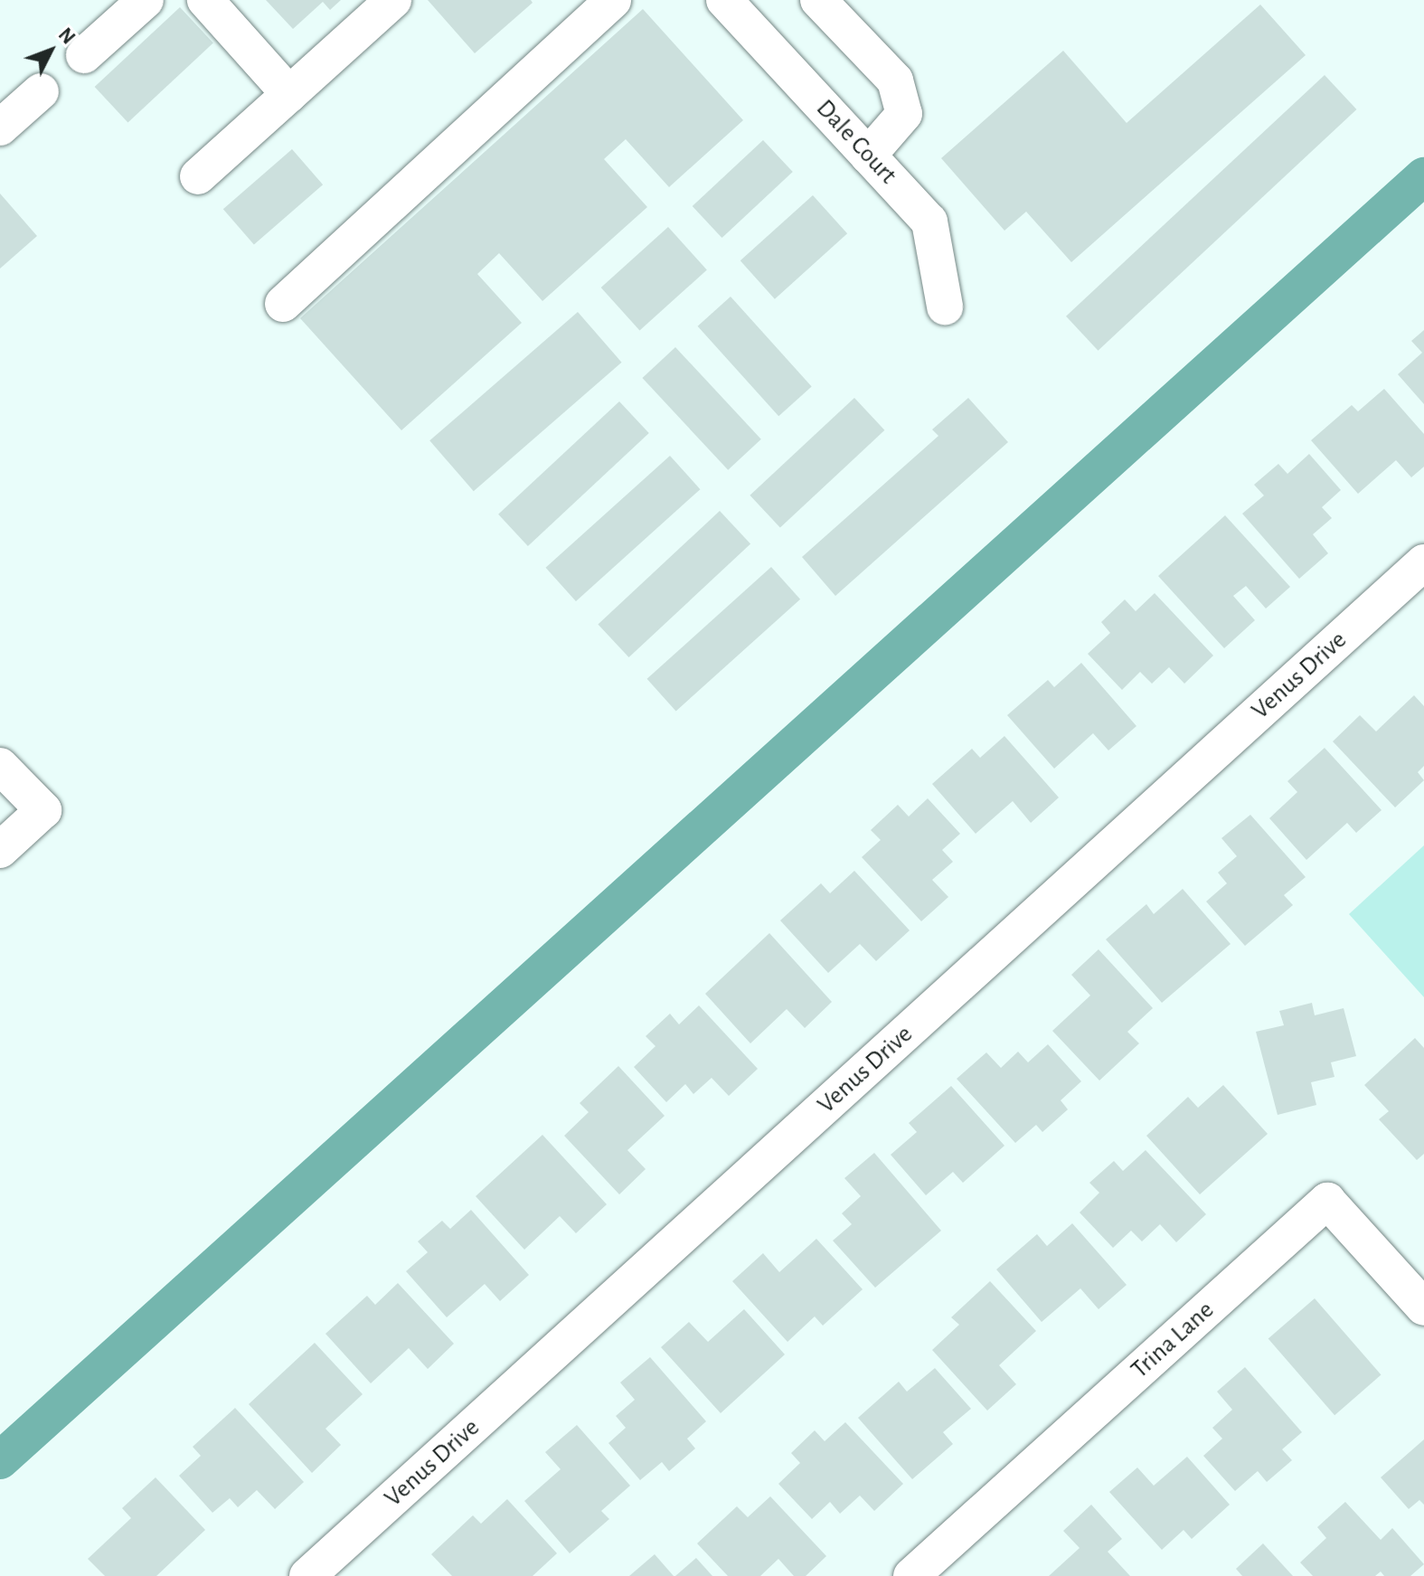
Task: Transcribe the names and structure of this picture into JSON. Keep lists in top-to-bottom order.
{
  "streets": {
    "street": ["Dale Court", "Venus Drive", "Trina Lane"]
  },
  "north": "top right"
}
